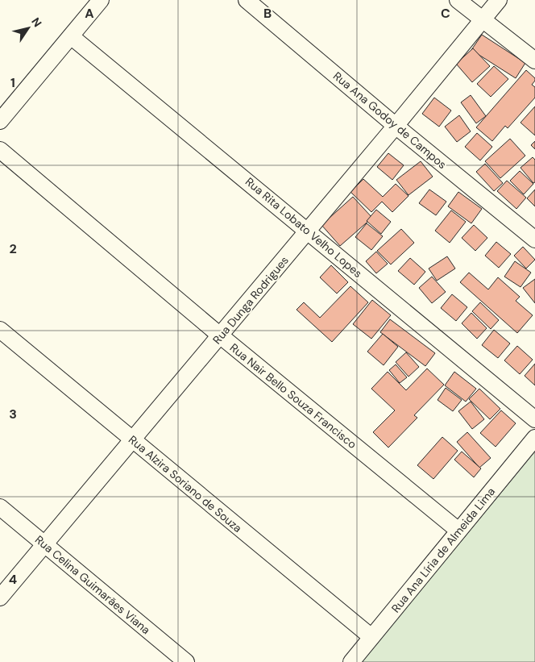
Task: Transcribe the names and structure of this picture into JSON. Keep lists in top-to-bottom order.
{
  "streets": {
    "street": [
      "Rua Ana Godoy de Campos",
      "Rua Rita Lobato Velho Lopes",
      "Rua Dunga Rodrigues",
      "Rua Nair Bello Souza Francisco",
      "Rua Alzira Soriano de Souza",
      "Rua Ana Líria de Almeida Lima",
      "Rua Celina Guimarães Viana"
    ]
  },
  "crossings": [
    ["Rua Ana Godoy de Campos", "Rua Dunga Rodrigues"],
    ["Rua Rita Lobato Velho Lopes", "Rua Dunga Rodrigues"],
    ["Rua Dunga Rodrigues", "Rua Nair Bello Souza Francisco"],
    ["Rua Dunga Rodrigues", "Rua Alzira Soriano de Souza"],
    ["Rua Dunga Rodrigues", "Rua Celina Guimarães Viana"],
    ["Rua Nair Bello Souza Francisco", "Rua Ana Líria de Almeida Lima"],
    ["Rua Alzira Soriano de Souza", "Rua Ana Líria de Almeida Lima"]
  ],
  "north": "top right",
  "grid": {
    "columns": ["A", "B", "C"],
    "rows": [
      "1",
      "2",
      "3",
      "4"
    ]
  }
}
